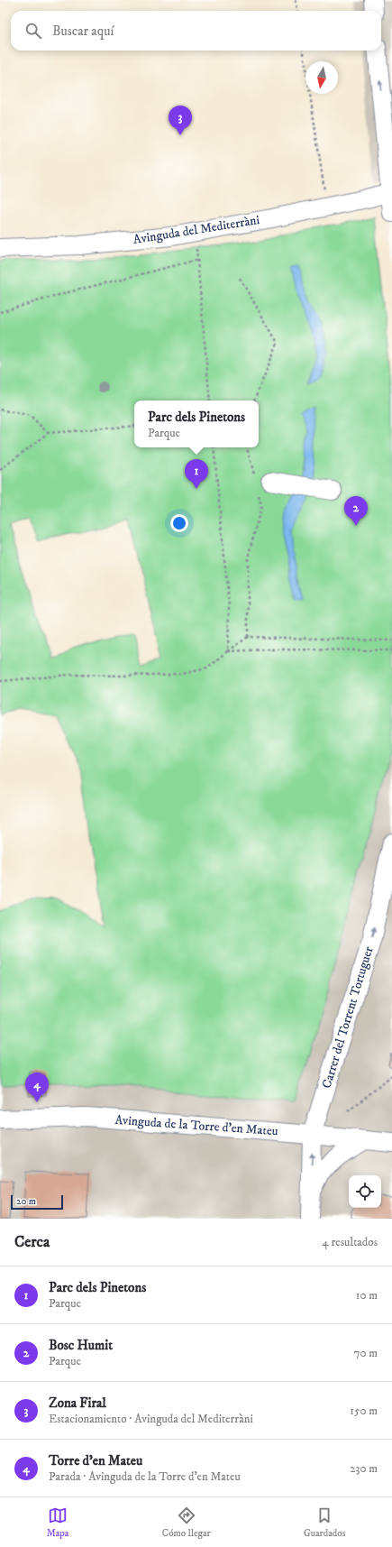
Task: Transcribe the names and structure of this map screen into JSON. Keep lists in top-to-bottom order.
{
  "streets": {
    "street": ["Avinguda del Mediterràni", "Carrer del Torrent Tortuguer", "Avinguda de la Torre d'en Mateu"]
  },
  "crossings": [
    ["Carrer del Torrent Tortuguer", "Avinguda de la Torre d'en Mateu"]
  ],
  "one_way": ["Carrer del Torrent Tortuguer"],
  "scale_bar": "20 m",
  "north": "bottom",
  "page": {
    "search": "Buscar aquí",
    "pins": [
      "3",
      "1",
      "2",
      "4"
    ],
    "popup": ["Parc dels Pinetons", "Parque"],
    "scale": "20 m",
    "heading": ["Cerca", "4 resultados"],
    "list": [
      {
        "mark": "1",
        "name": "Parc dels Pinetons",
        "note": "Parque",
        "value": "10 m"
      },
      {
        "mark": "2",
        "name": "Bosc Humit",
        "note": "Parque",
        "value": "70 m"
      },
      {
        "mark": "3",
        "name": "Zona Firal",
        "note": "Estacionamiento · Avinguda del Mediterràni",
        "value": "150 m"
      },
      {
        "mark": "4",
        "name": "Torre d’en Mateu",
        "note": "Parada · Avinguda de la Torre d'en Mateu",
        "value": "230 m"
      }
    ],
    "nav": ["Mapa", "Cómo llegar", "Guardados"]
  }
}
